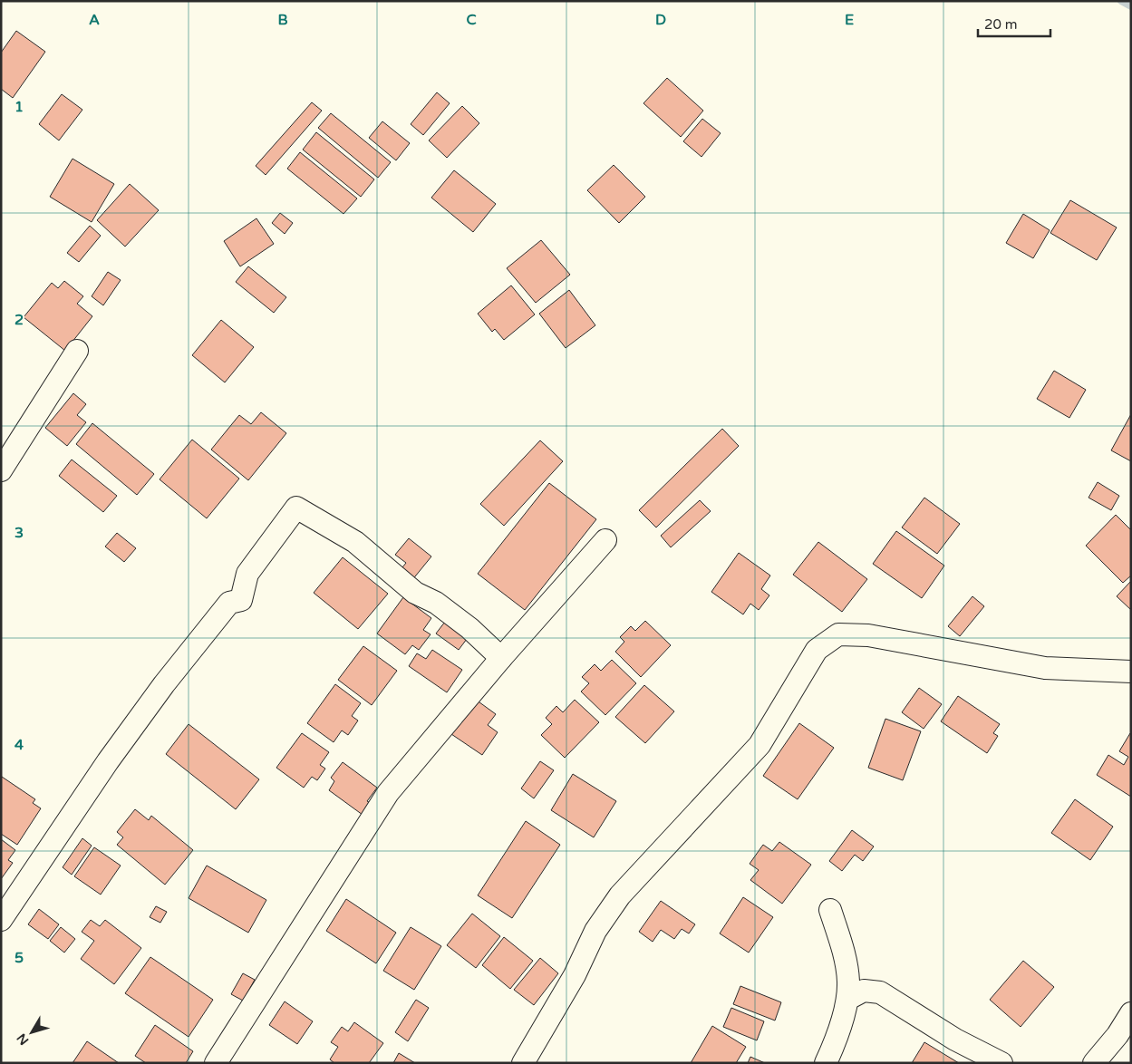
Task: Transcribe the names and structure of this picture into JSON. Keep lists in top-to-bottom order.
{
  "scale_bar": "20 m",
  "north": "bottom left",
  "grid": {
    "columns": [
      "A",
      "B",
      "C",
      "D",
      "E"
    ],
    "rows": [
      "1",
      "2",
      "3",
      "4",
      "5"
    ]
  }
}
